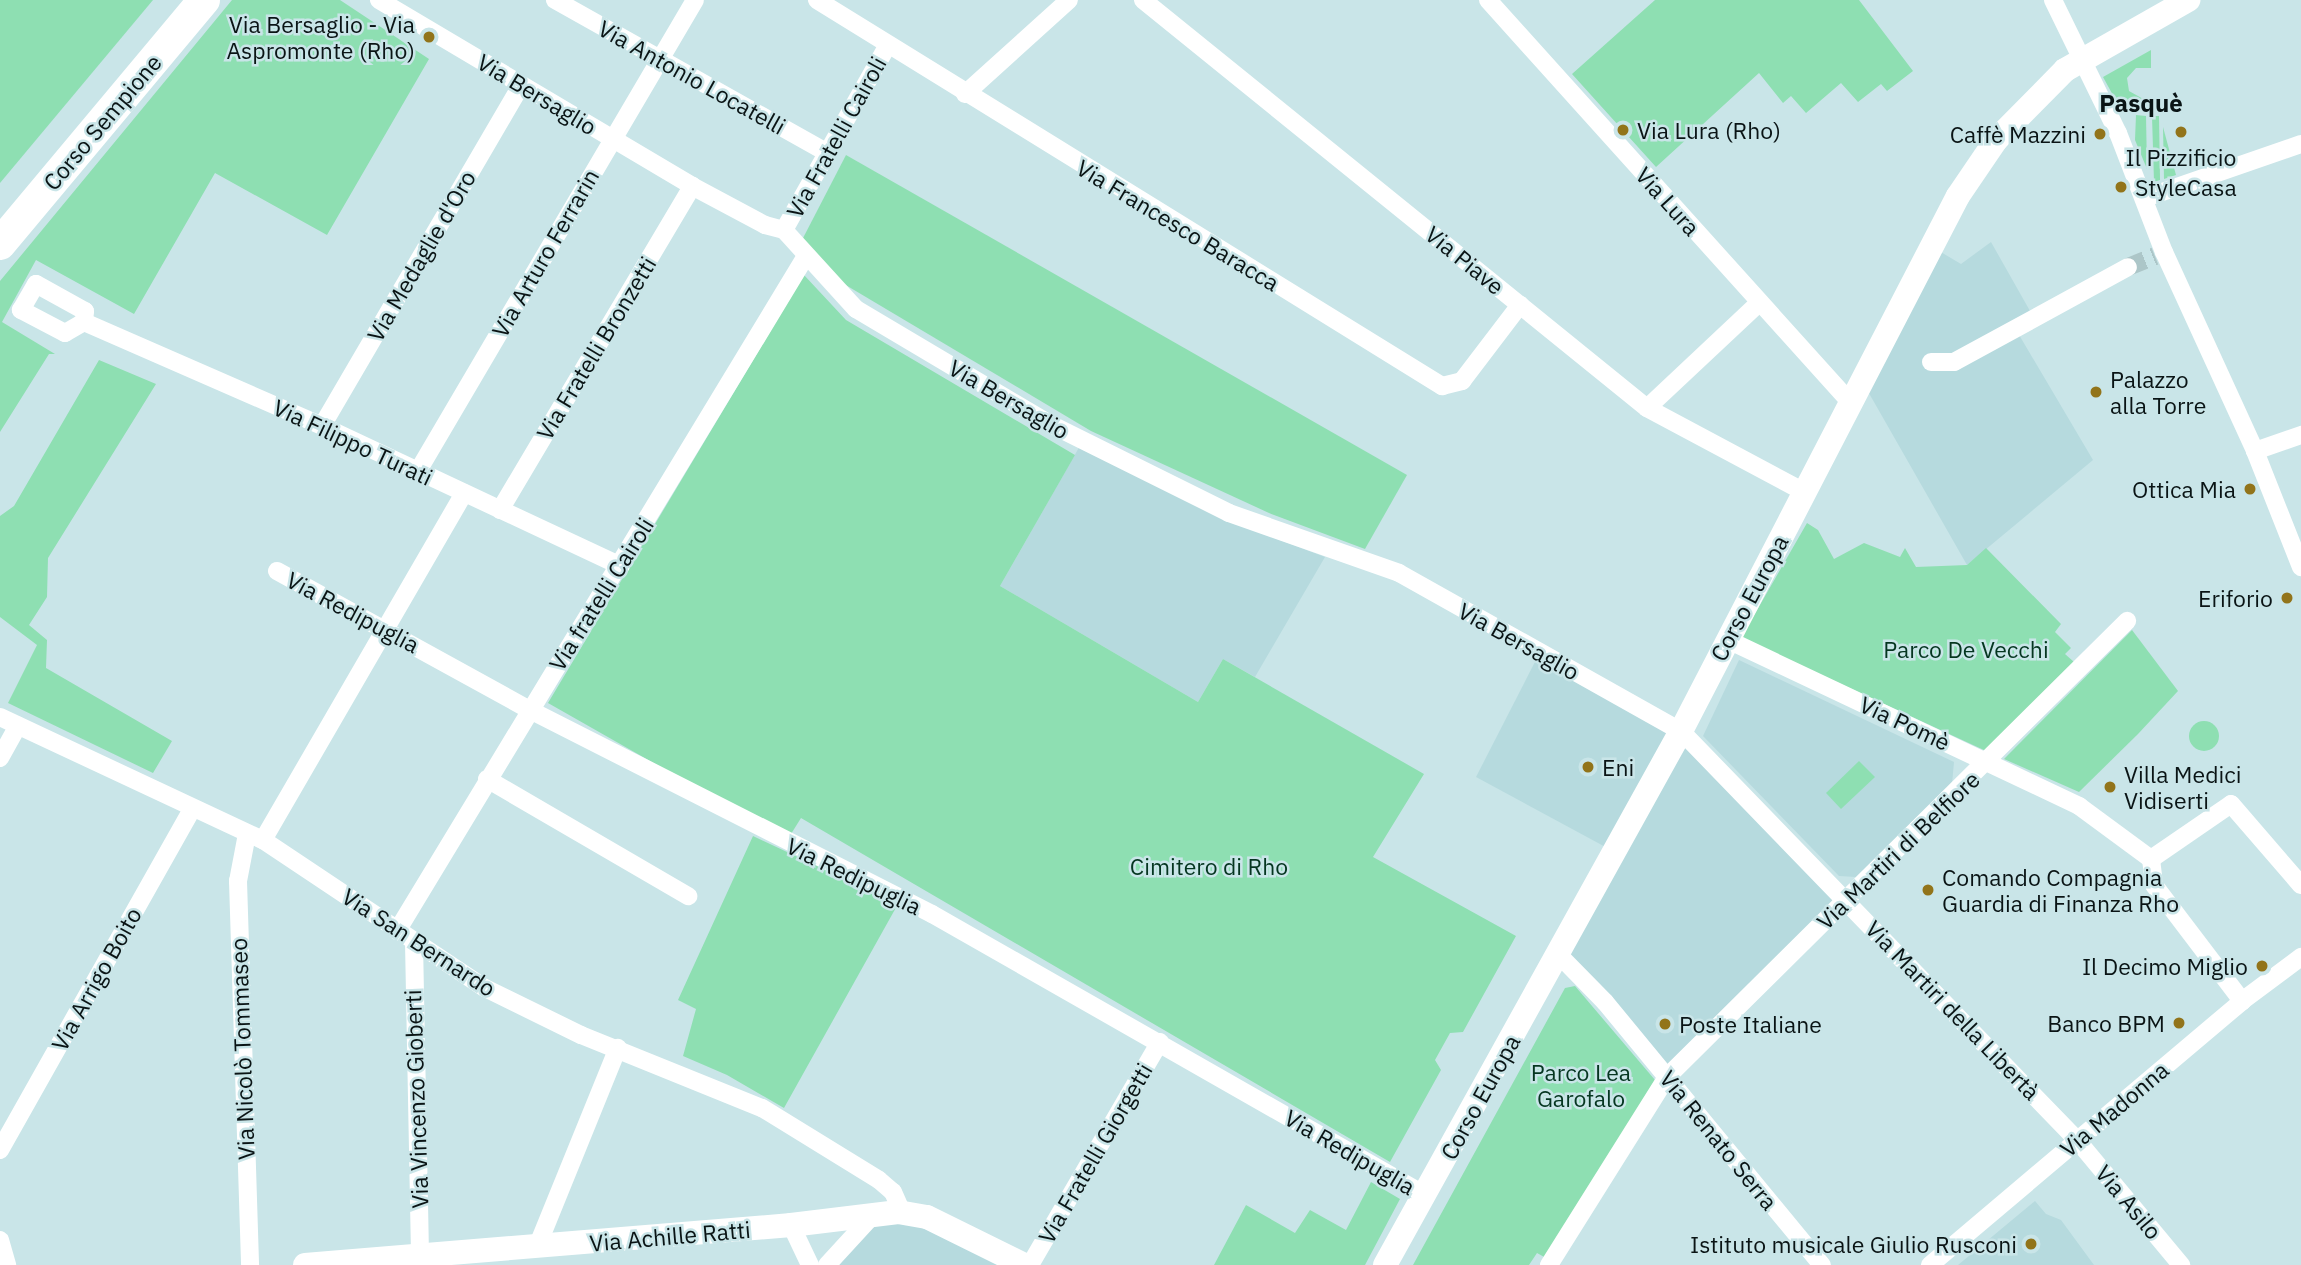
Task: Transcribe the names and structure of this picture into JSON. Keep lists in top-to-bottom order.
{
  "streets": {
    "highway": ["Corso Sempione"],
    "main road": ["Corso Europa", "Via Achille Ratti"],
    "street": [
      "Via Antonio Locatelli",
      "Via Bersaglio",
      "Via Fratelli Cairoli",
      "Via Lura",
      "Via Francesco Baracca",
      "Via Arturo Ferrarin",
      "Via Medaglie d'Oro",
      "Via Piave",
      "Via Fratelli Bronzetti",
      "Via Filippo Turati",
      "Via fratelli Cairoli",
      "Via Redipuglia",
      "Via Pomè",
      "Via Martiri di Belfiore",
      "Via San Bernardo",
      "Via Arrigo Boito",
      "Via Martiri della Libertà",
      "Via Nicolò Tommaseo",
      "Via Vincenzo Gioberti",
      "Via Madonna",
      "Via Renato Serra",
      "Via Fratelli Giorgetti",
      "Via Asilo"
    ]
  },
  "crossings": [
    ["Via Antonio Locatelli", "Via Fratelli Cairoli"],
    ["Via Antonio Locatelli", "Via Arturo Ferrarin"],
    ["Via Bersaglio", "Via Fratelli Cairoli"],
    ["Via Bersaglio", "Via Arturo Ferrarin"],
    ["Via Bersaglio", "Via Medaglie d'Oro"],
    ["Via Bersaglio", "Via Fratelli Bronzetti"],
    ["Via Bersaglio", "Via fratelli Cairoli"],
    ["Via Bersaglio", "Corso Europa"],
    ["Via Bersaglio", "Via Martiri della Libertà"],
    ["Via Fratelli Cairoli", "Via Francesco Baracca"],
    ["Via Lura", "Corso Europa"],
    ["Via Francesco Baracca", "Via Piave"],
    ["Via Arturo Ferrarin", "Via Filippo Turati"],
    ["Via Medaglie d'Oro", "Via Filippo Turati"],
    ["Via Piave", "Corso Europa"],
    ["Via Fratelli Bronzetti", "Via Filippo Turati"],
    ["Via Filippo Turati", "Via fratelli Cairoli"],
    ["Via fratelli Cairoli", "Via Redipuglia"],
    ["Via fratelli Cairoli", "Via San Bernardo"],
    ["Corso Europa", "Via Redipuglia"],
    ["Corso Europa", "Via Pomè"],
    ["Corso Europa", "Via Martiri della Libertà"],
    ["Corso Europa", "Via Renato Serra"],
    ["Via Redipuglia", "Via Fratelli Giorgetti"],
    ["Via Pomè", "Via Martiri di Belfiore"],
    ["Via Martiri di Belfiore", "Via Martiri della Libertà"],
    ["Via Martiri di Belfiore", "Via Renato Serra"],
    ["Via San Bernardo", "Via Arrigo Boito"],
    ["Via San Bernardo", "Via Nicolò Tommaseo"],
    ["Via San Bernardo", "Via Vincenzo Gioberti"],
    ["Via San Bernardo", "Via Achille Ratti"],
    ["Via Martiri della Libertà", "Via Madonna"],
    ["Via Martiri della Libertà", "Via Asilo"],
    ["Via Vincenzo Gioberti", "Via Achille Ratti"],
    ["Via Madonna", "Via Asilo"]
  ],
  "districts": ["Pasquè"],
  "parks": ["Parco De Vecchi", "Cimitero di Rho", "Parco Lea Garofalo"],
  "places": [
    "Via Bersaglio - Via Aspromonte (Rho)",
    "Via Lura (Rho)",
    "Il Pizzificio",
    "Caffè Mazzini",
    "StyleCasa",
    "Palazzo alla Torre",
    "Ottica Mia",
    "Eriforio",
    "Eni",
    "Villa Medici Vidiserti",
    "Comando Compagnia Guardia di Finanza Rho",
    "Il Decimo Miglio",
    "Banco BPM",
    "Poste Italiane",
    "Istituto musicale Giulio Rusconi"
  ]
}
